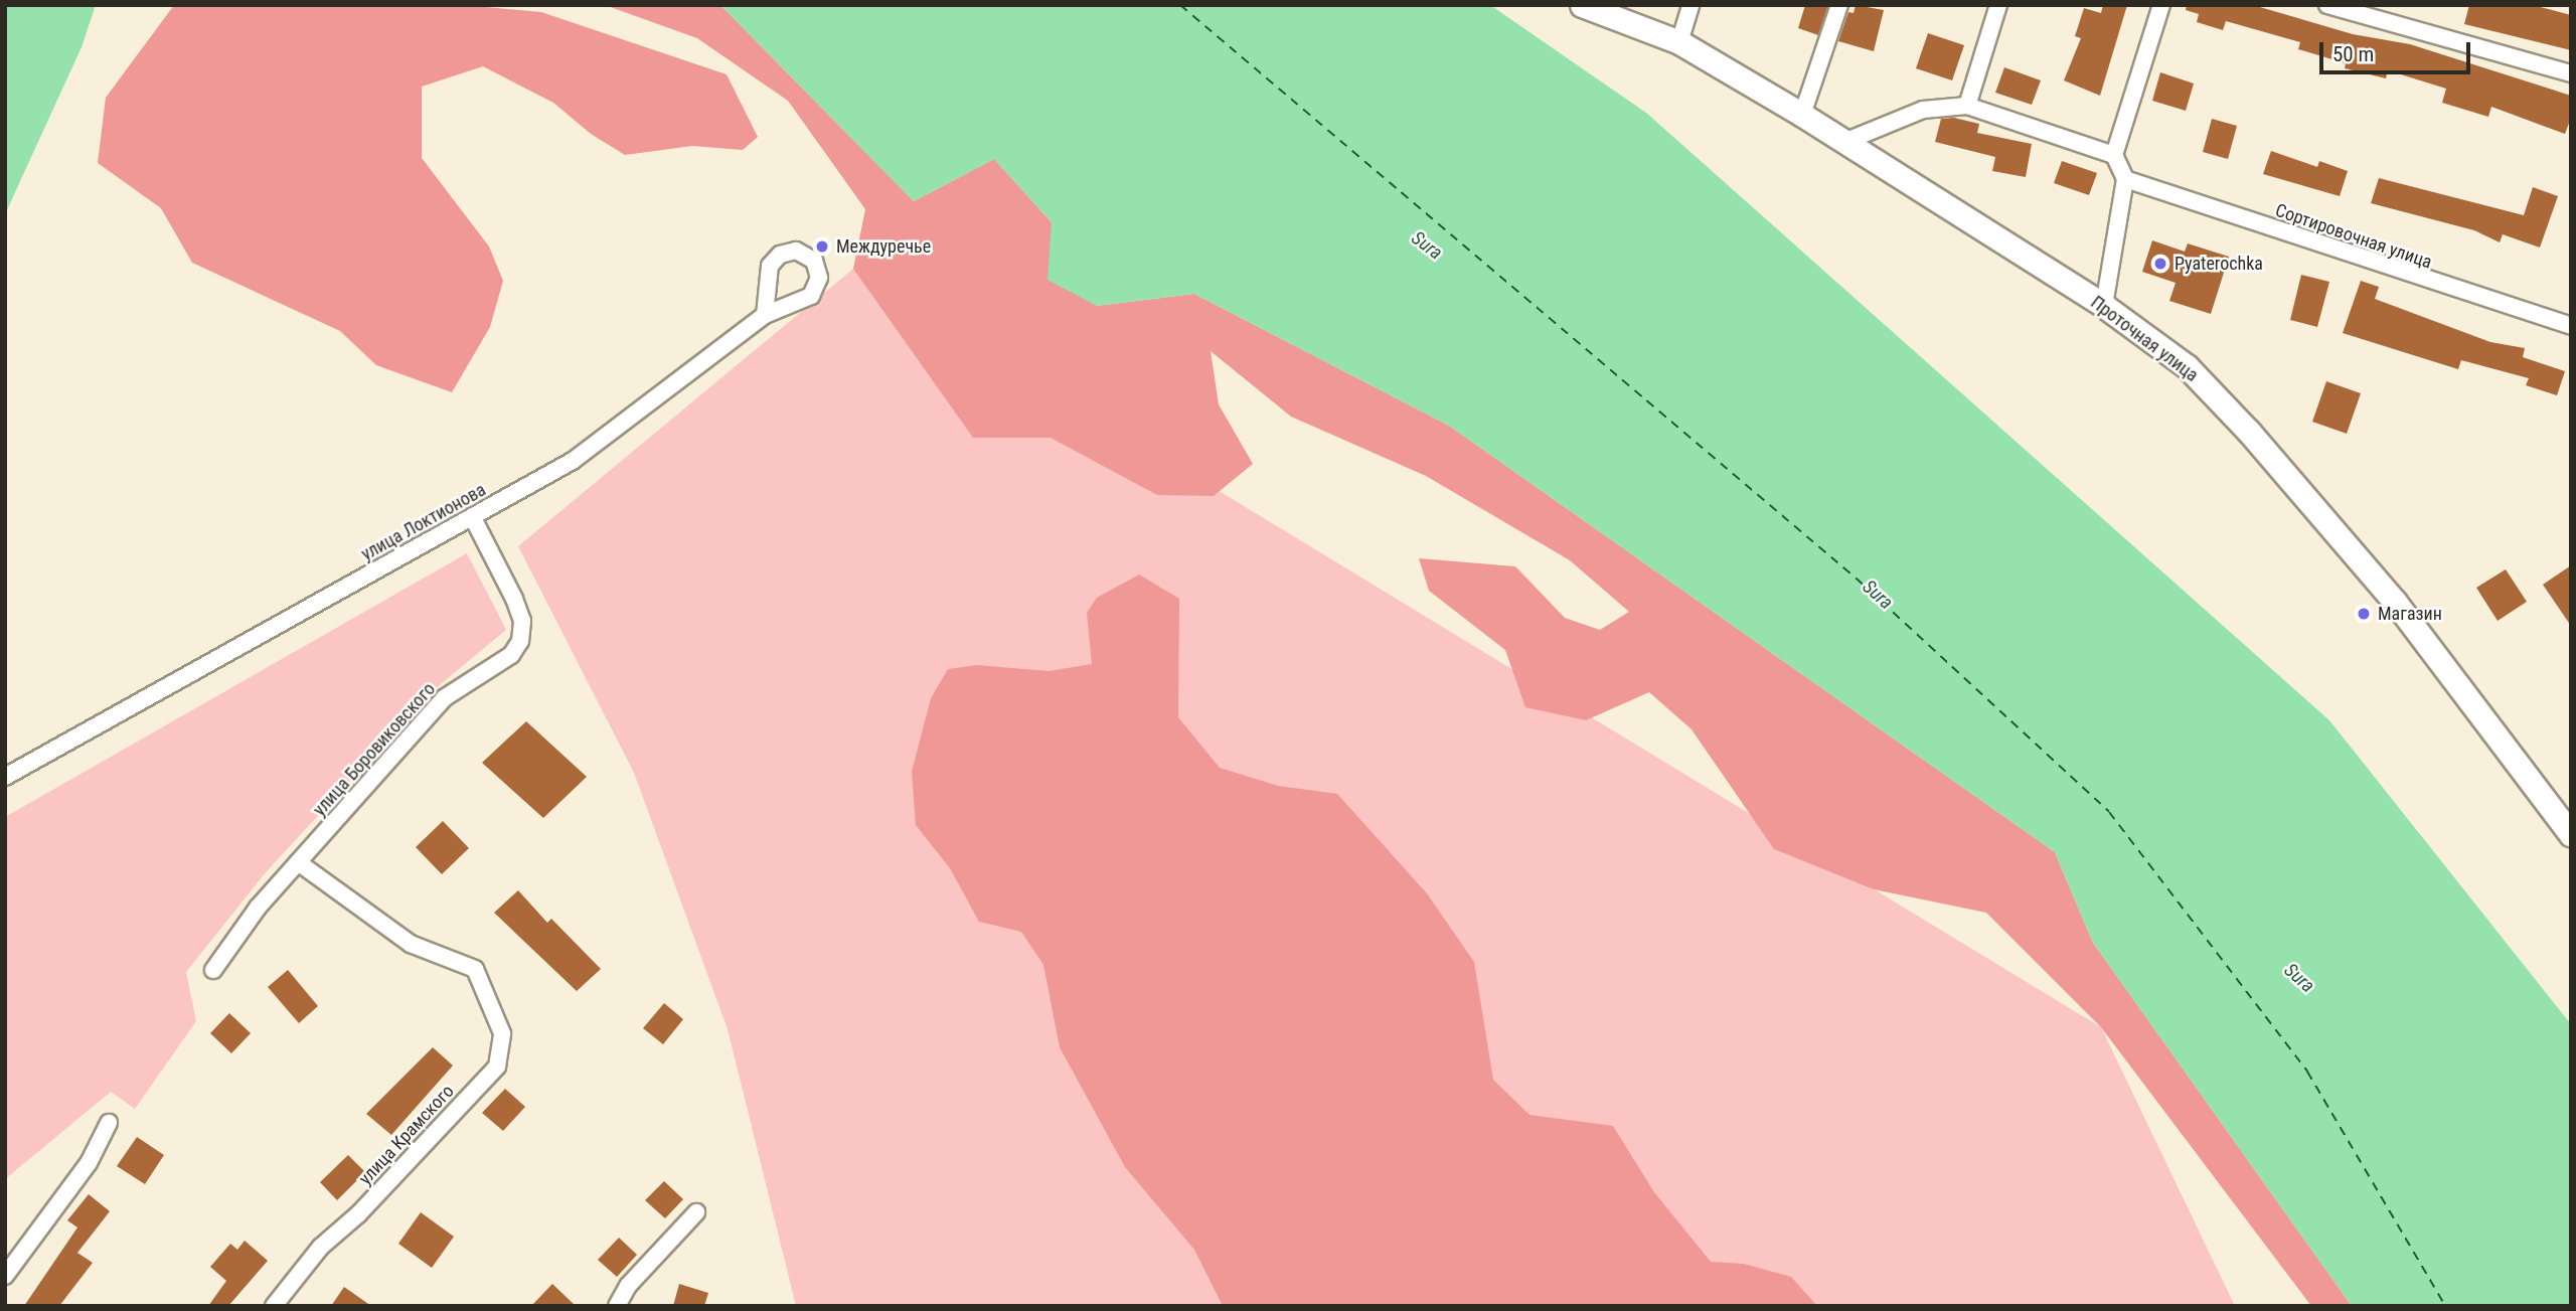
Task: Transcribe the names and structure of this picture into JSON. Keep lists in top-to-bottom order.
{
  "streets": {
    "main road": ["Проточная улица"],
    "street": [
      "Сортировочная улица",
      "улица Локтионова",
      "улица Боровиковского",
      "улица Крамского"
    ]
  },
  "crossings": [
    ["улица Локтионова", "улица Боровиковского"],
    ["улица Боровиковского", "улица Крамского"]
  ],
  "water": ["Sura"],
  "places": ["Междуречье", "Pyaterochka", "Магазин"],
  "scale_bar": "50 m"
}
